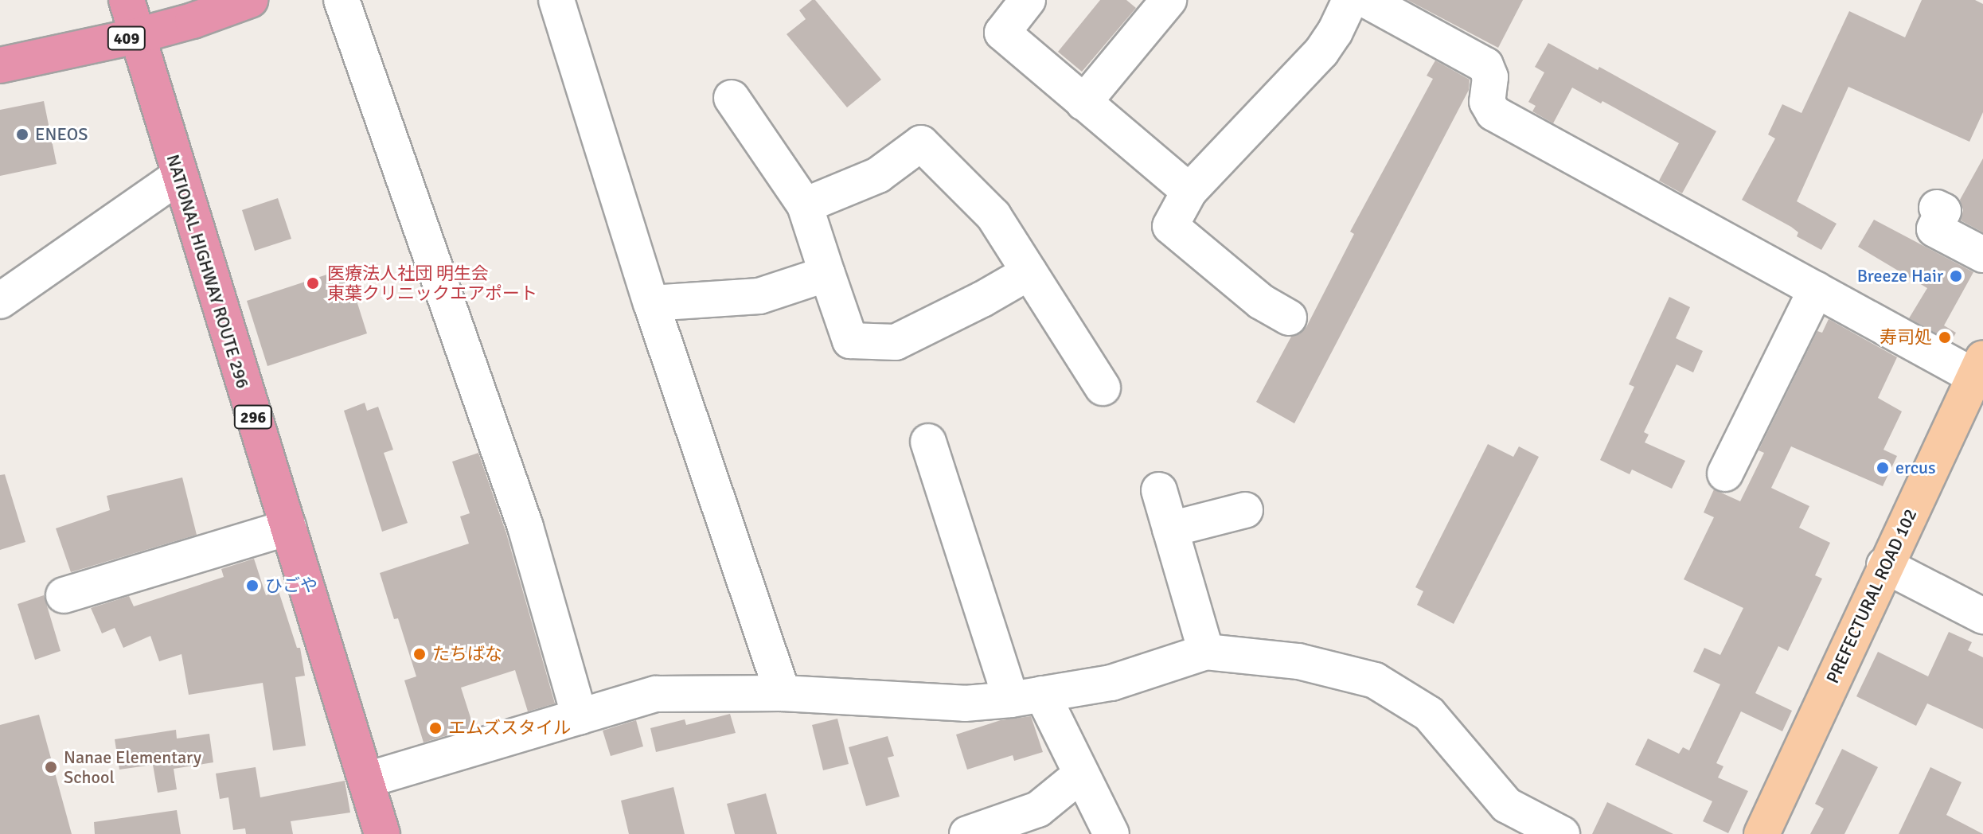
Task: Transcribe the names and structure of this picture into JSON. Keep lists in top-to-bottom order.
{
  "streets": {
    "highway": ["409", "NATIONAL HIGHWAY ROUTE 296", "296"],
    "main road": ["PREFECTURAL ROAD 102"]
  },
  "crossings": [
    ["409", "NATIONAL HIGHWAY ROUTE 296"]
  ],
  "places": [
    "ENEOS",
    "Breeze Hair",
    "医療法人社団 明生会 東葉クリニックエアポート",
    "寿司処",
    "ercus",
    "ひごや",
    "たちばな",
    "エムズスタイル",
    "Nanae Elementary School"
  ]
}
